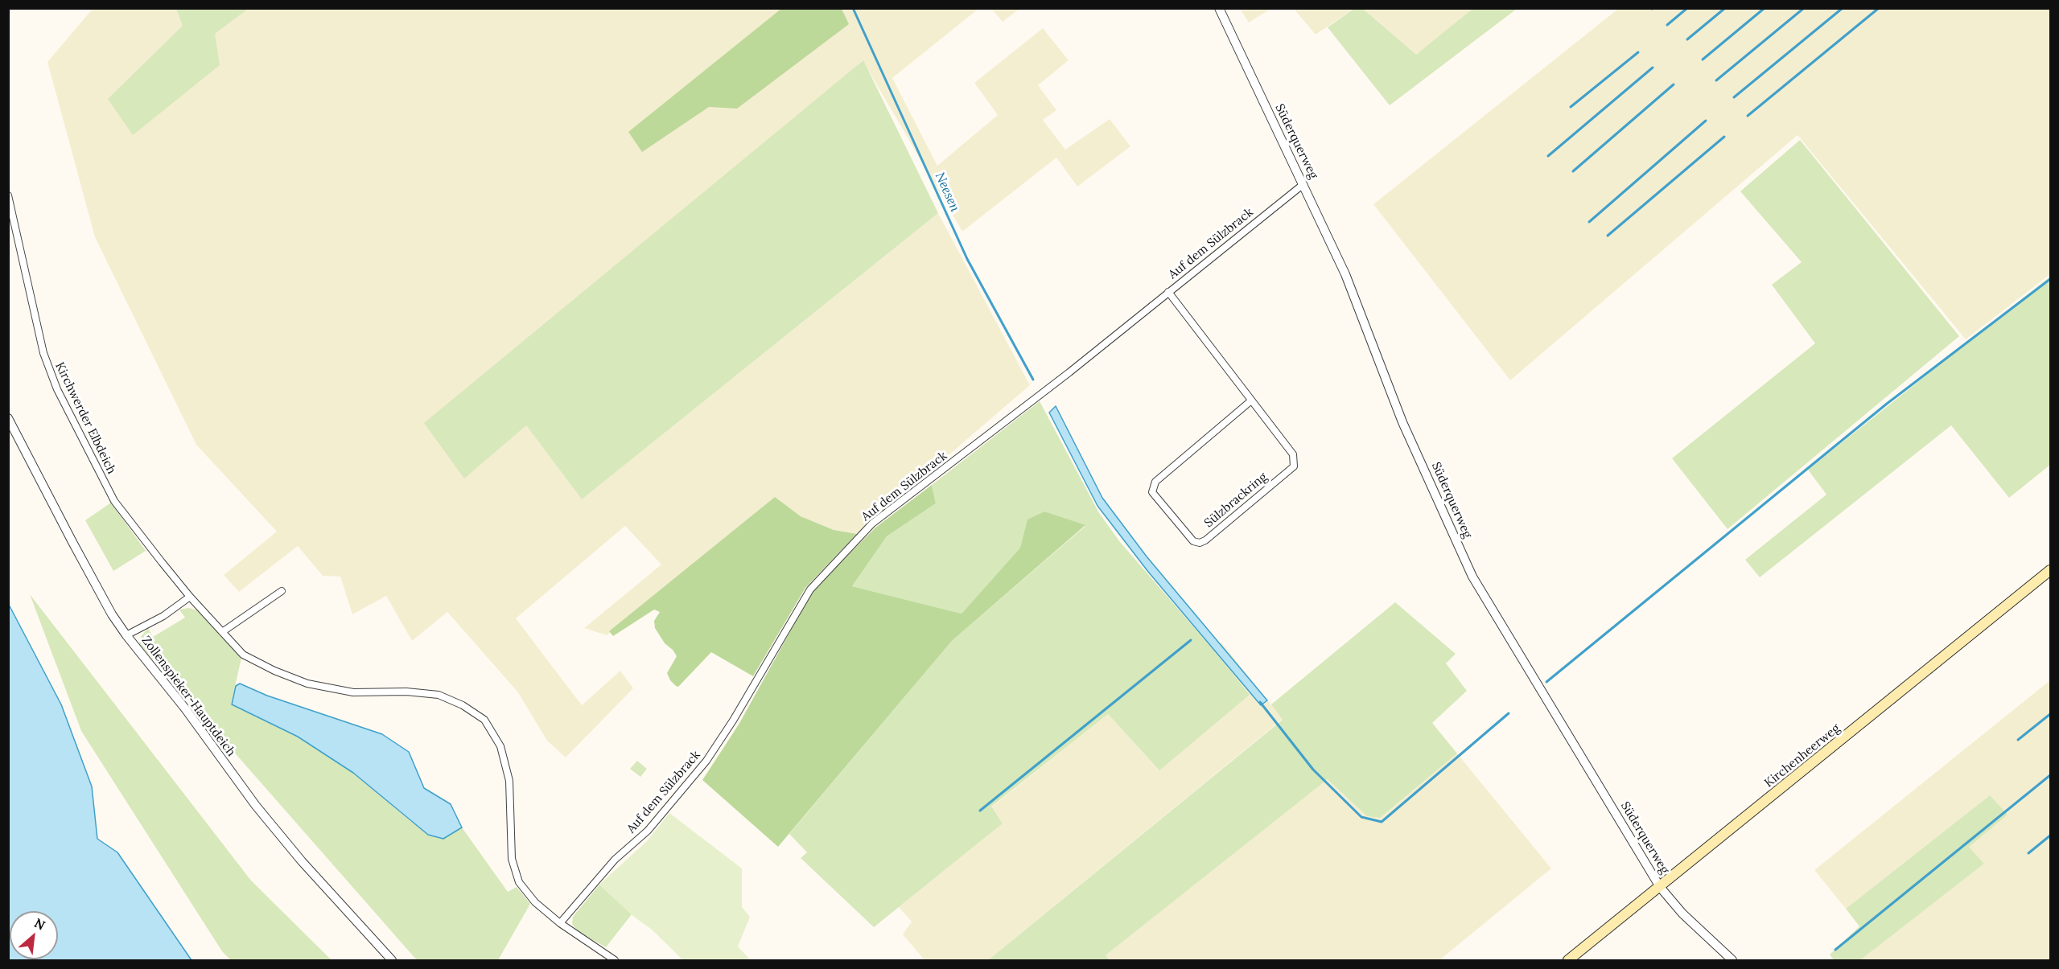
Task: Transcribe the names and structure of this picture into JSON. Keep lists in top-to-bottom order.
{
  "streets": {
    "main road": ["Kirchenheerweg"],
    "street": [
      "Süderquerweg",
      "Auf dem Sülzbrack",
      "Kirchwerder Elbdeich",
      "Sülzbrackring",
      "Zollenspieker-Hauptdeich"
    ]
  },
  "crossings": [
    ["Süderquerweg", "Auf dem Sülzbrack"],
    ["Süderquerweg", "Kirchenheerweg"],
    ["Auf dem Sülzbrack", "Kirchwerder Elbdeich"],
    ["Auf dem Sülzbrack", "Sülzbrackring"]
  ],
  "water": ["Neesen"],
  "north": "top right"
}
